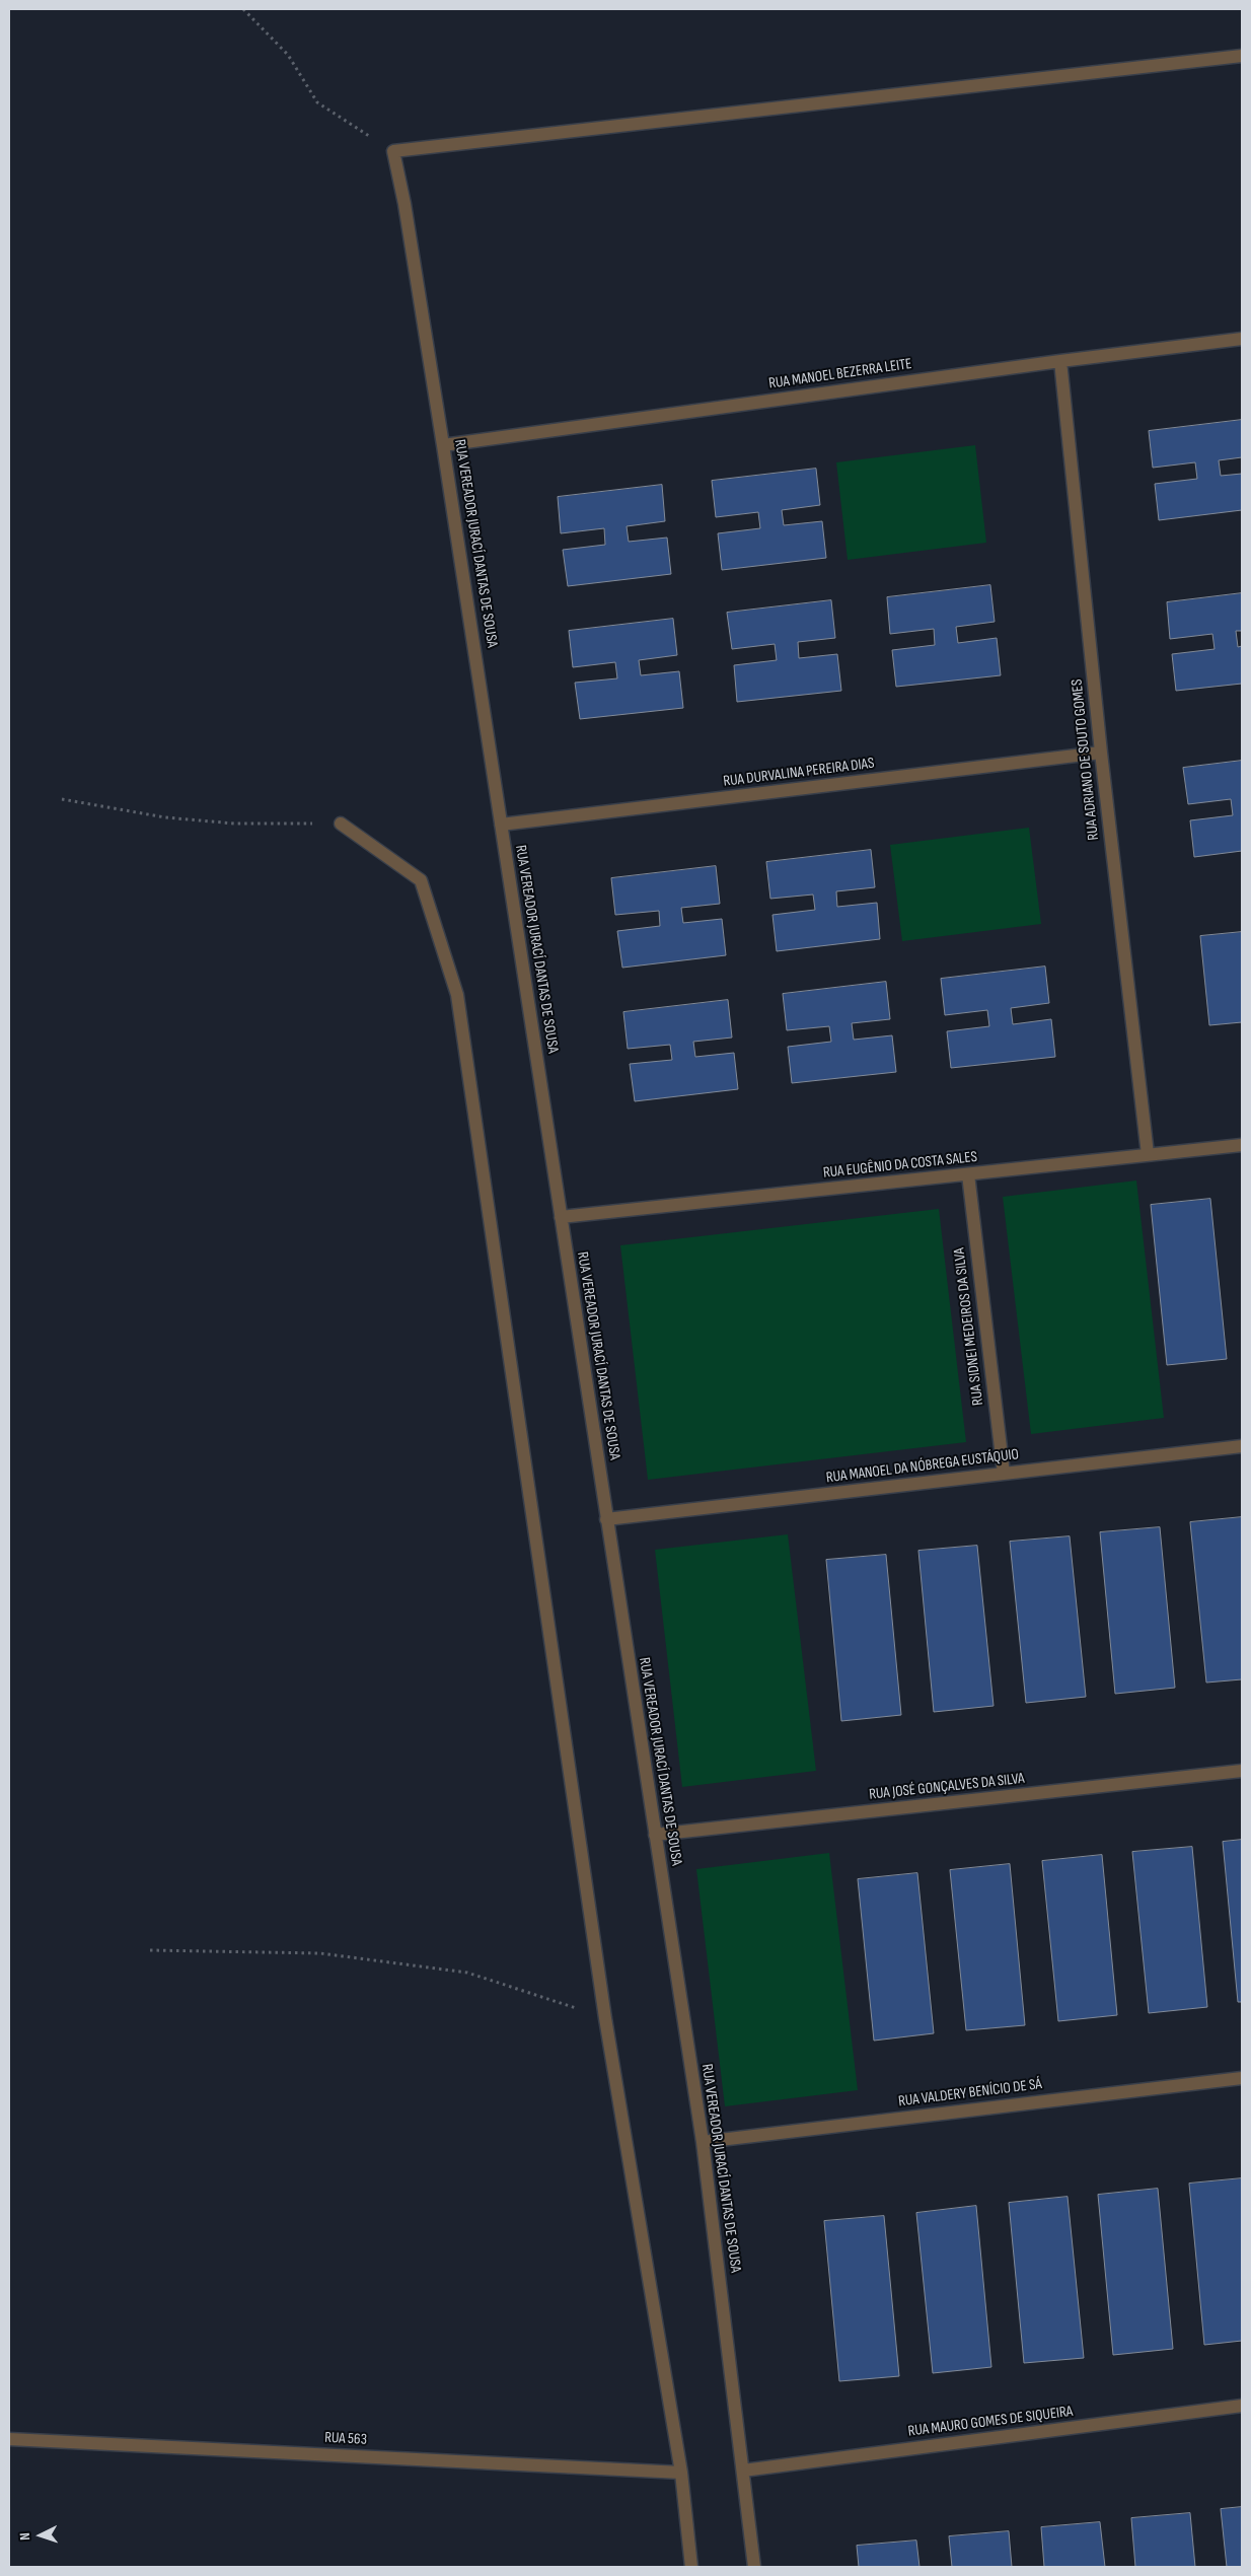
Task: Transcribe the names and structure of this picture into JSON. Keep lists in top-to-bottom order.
{
  "streets": {
    "street": [
      "RUA MANOEL BEZERRA LEITE",
      "RUA VEREADOR JURACÍ DANTAS DE SOUSA",
      "RUA ADRIANO DE SOUTO GOMES",
      "RUA DURVALINA PEREIRA DIAS",
      "RUA EUGÊNIO DA COSTA SALES",
      "RUA SIDNEI MEDEIROS DA SILVA",
      "RUA MANOEL DA NÓBREGA EUSTÁQUIO",
      "RUA JOSÉ GONÇALVES DA SILVA",
      "RUA VALDERY BENÍCIO DE SÁ",
      "RUA MAURO GOMES DE SIQUEIRA",
      "RUA 563"
    ]
  },
  "crossings": [
    ["RUA MANOEL BEZERRA LEITE", "RUA VEREADOR JURACÍ DANTAS DE SOUSA"],
    ["RUA MANOEL BEZERRA LEITE", "RUA ADRIANO DE SOUTO GOMES"],
    ["RUA VEREADOR JURACÍ DANTAS DE SOUSA", "RUA DURVALINA PEREIRA DIAS"],
    ["RUA VEREADOR JURACÍ DANTAS DE SOUSA", "RUA EUGÊNIO DA COSTA SALES"],
    ["RUA VEREADOR JURACÍ DANTAS DE SOUSA", "RUA MANOEL DA NÓBREGA EUSTÁQUIO"],
    ["RUA VEREADOR JURACÍ DANTAS DE SOUSA", "RUA JOSÉ GONÇALVES DA SILVA"],
    ["RUA VEREADOR JURACÍ DANTAS DE SOUSA", "RUA VALDERY BENÍCIO DE SÁ"],
    ["RUA VEREADOR JURACÍ DANTAS DE SOUSA", "RUA MAURO GOMES DE SIQUEIRA"],
    ["RUA ADRIANO DE SOUTO GOMES", "RUA DURVALINA PEREIRA DIAS"],
    ["RUA ADRIANO DE SOUTO GOMES", "RUA EUGÊNIO DA COSTA SALES"],
    ["RUA EUGÊNIO DA COSTA SALES", "RUA SIDNEI MEDEIROS DA SILVA"],
    ["RUA SIDNEI MEDEIROS DA SILVA", "RUA MANOEL DA NÓBREGA EUSTÁQUIO"]
  ],
  "north": "left"
}
